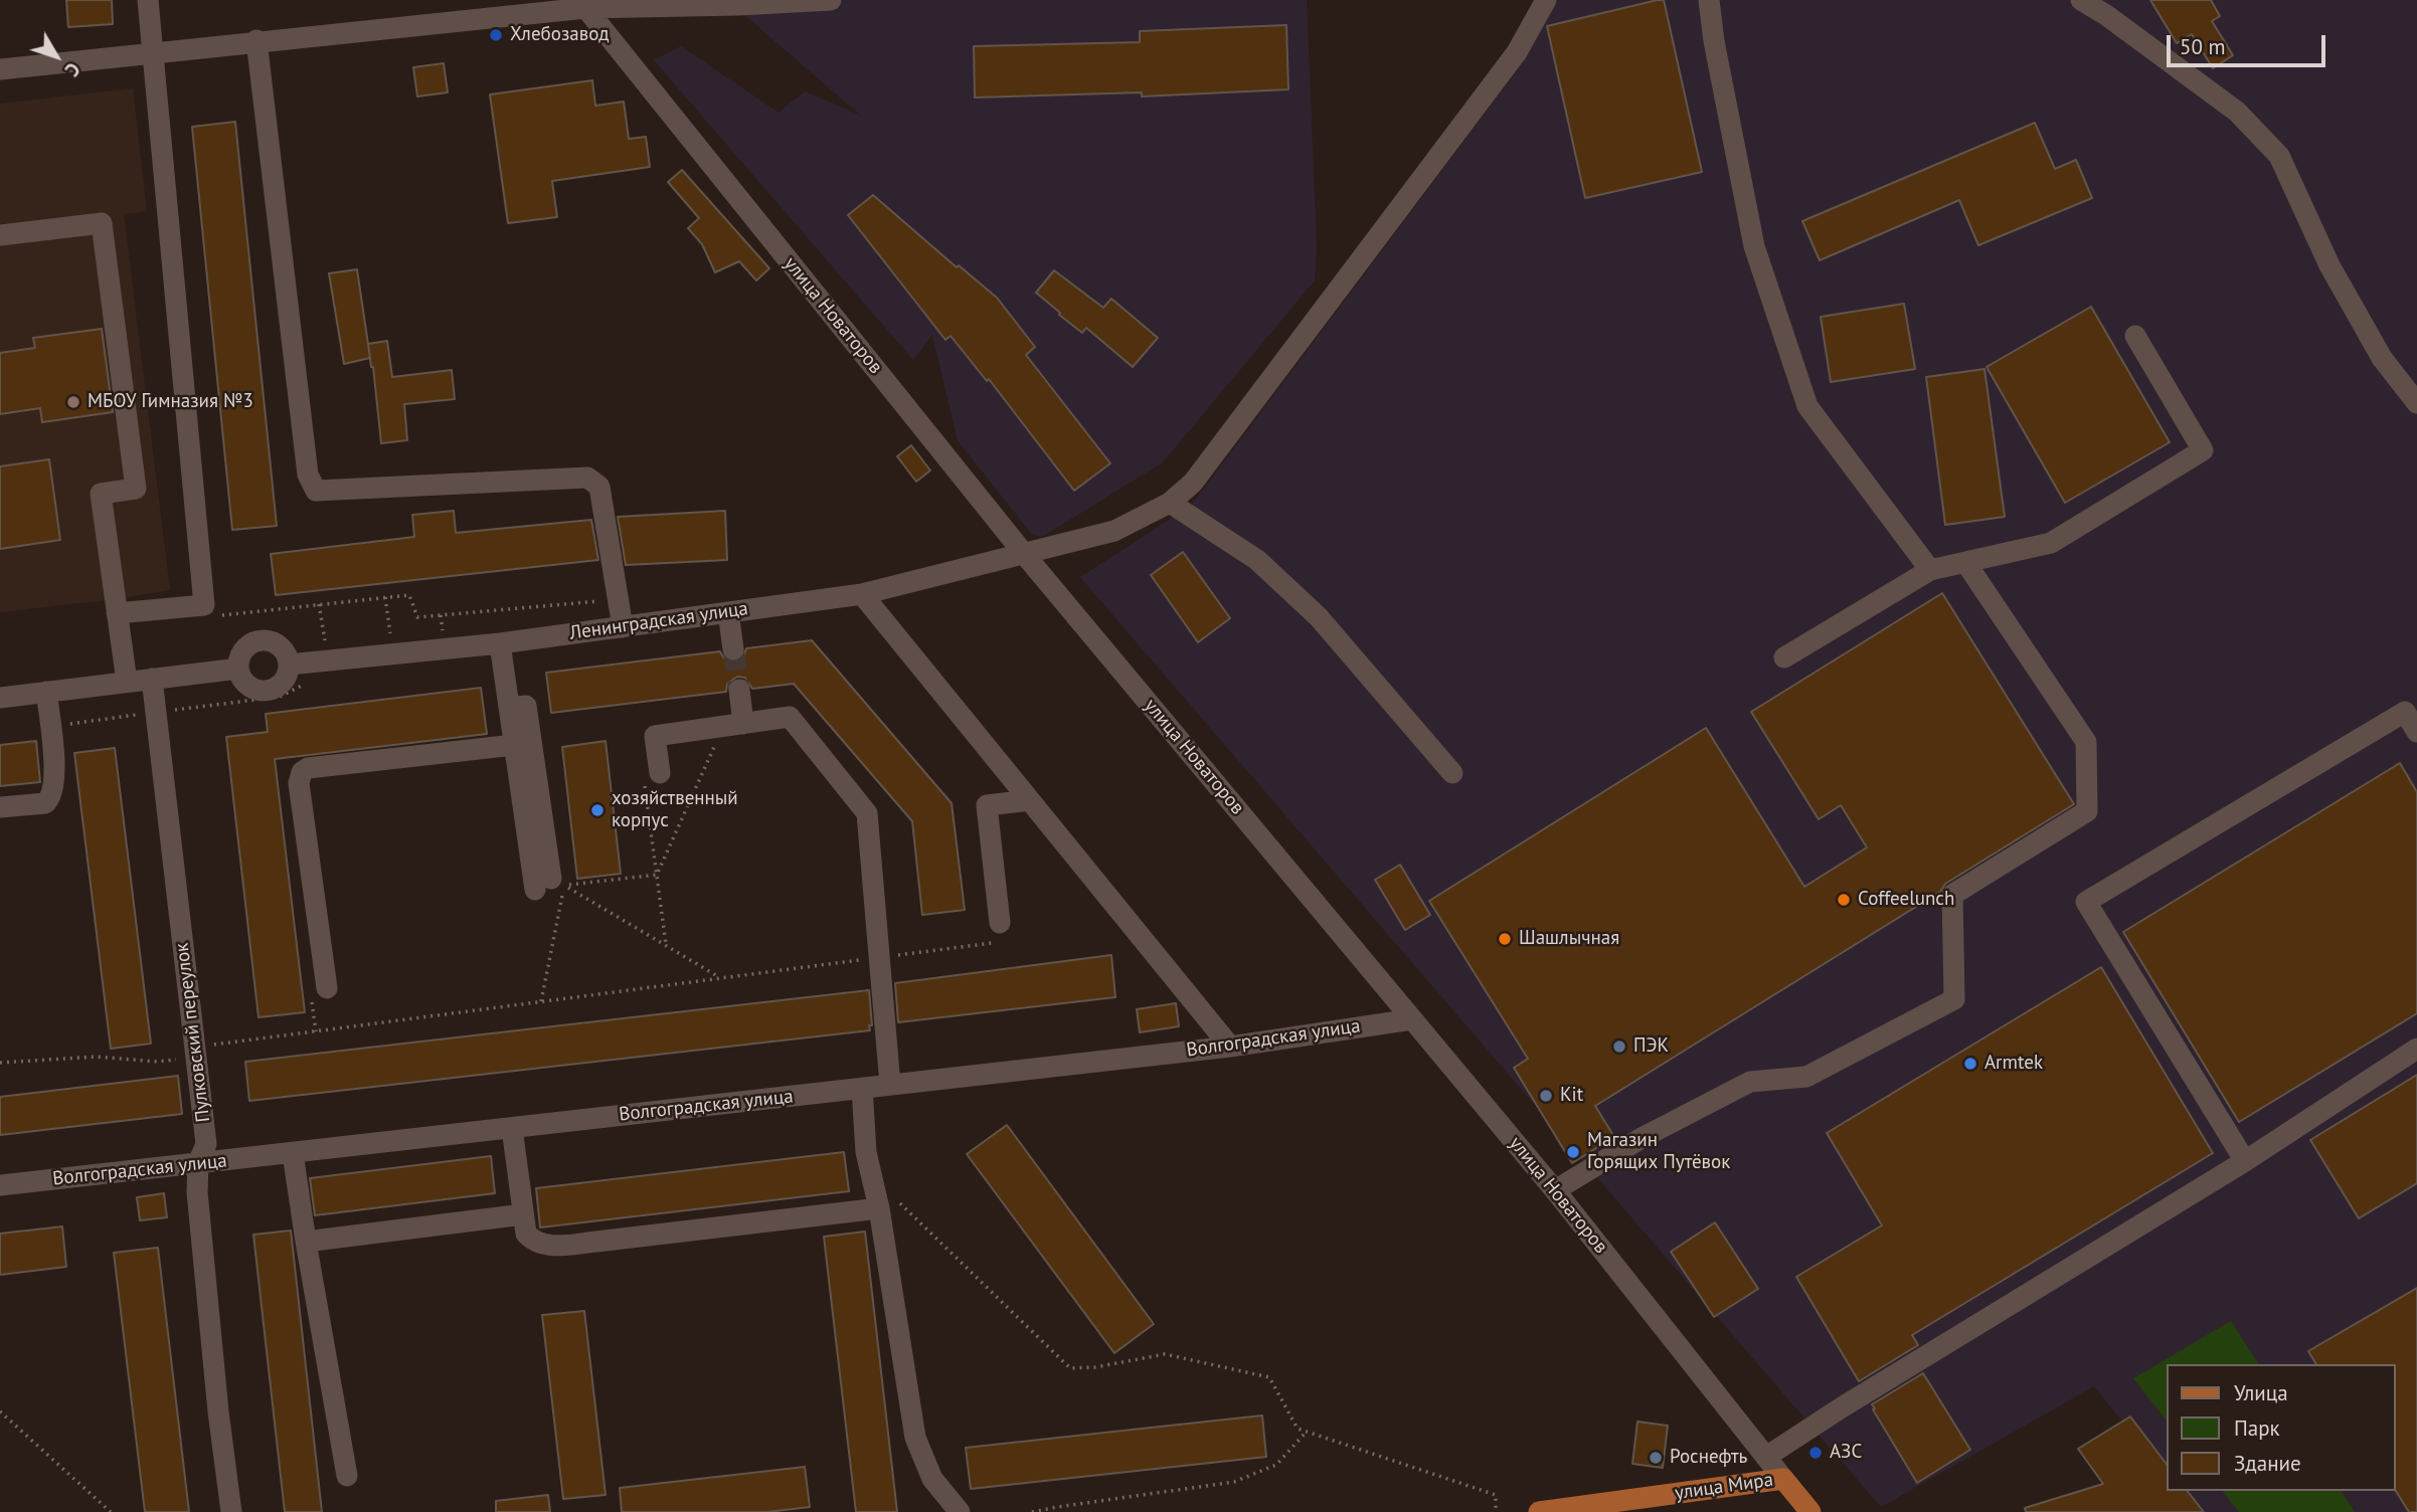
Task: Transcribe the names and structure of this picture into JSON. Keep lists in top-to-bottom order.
{
  "streets": {
    "main road": ["улица Новаторов", "улица Мира"],
    "street": ["Ленинградская улица", "Пулковский переулок", "Волгоградская улица"]
  },
  "crossings": [
    ["улица Новаторов", "Ленинградская улица"],
    ["улица Новаторов", "Волгоградская улица"],
    ["улица Новаторов", "улица Мира"],
    ["Пулковский переулок", "Волгоградская улица"]
  ],
  "places": [
    "Хлебозавод",
    "МБОУ Гимназия №3",
    "хозяйственный корпус",
    "Coffeelunch",
    "Шашлычная",
    "ПЭК",
    "Armtek",
    "Kit",
    "Магазин Горящих Путёвок",
    "АЗС",
    "Роснефть"
  ],
  "legend": ["Улица", "Парк", "Здание"],
  "scale_bar": "50 m",
  "north": "bottom right"
}
